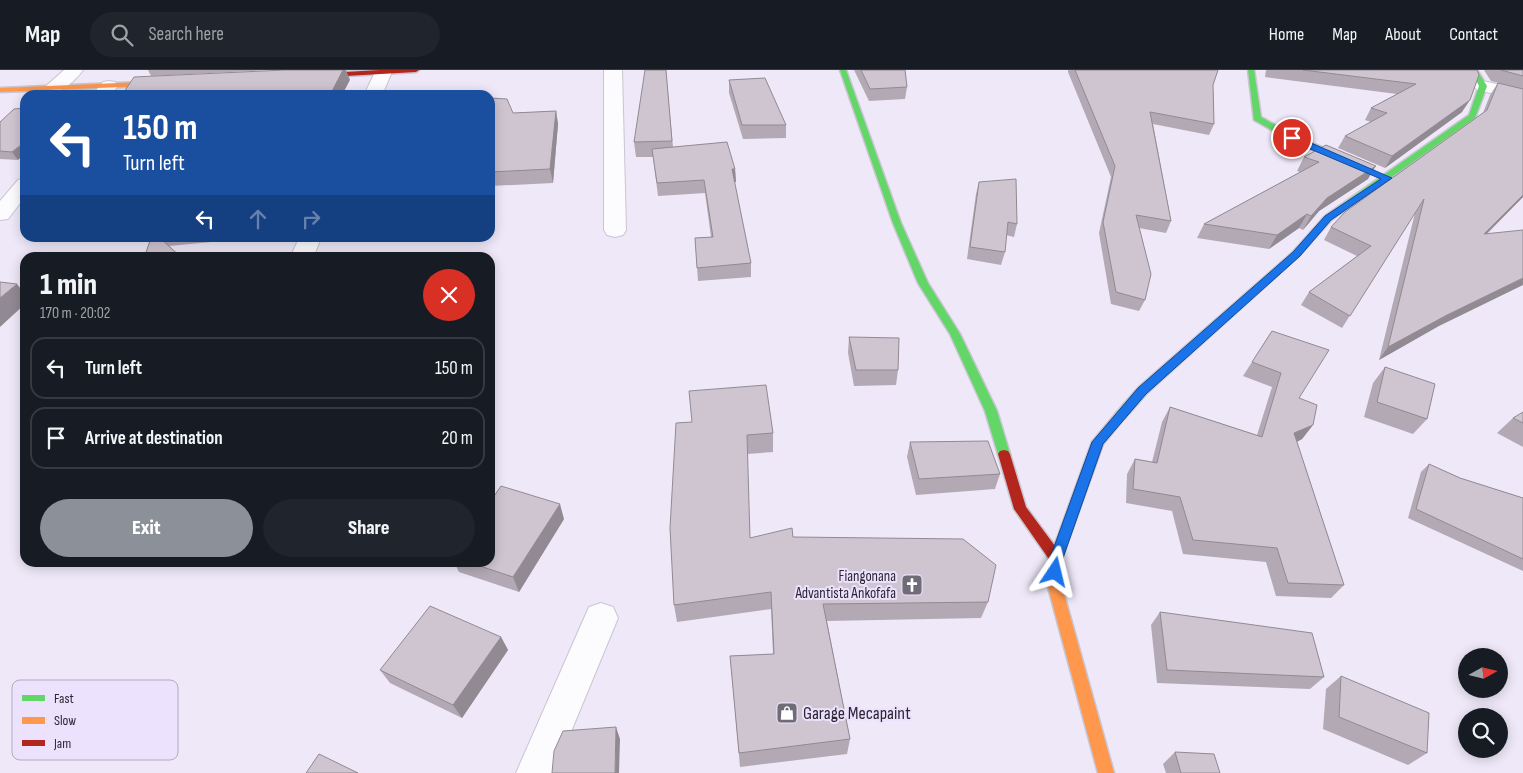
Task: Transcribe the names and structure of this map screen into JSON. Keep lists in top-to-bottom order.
{
  "places": {
    "church": ["Fiangonana Advantista Ankofafa"],
    "shop": ["Garage Mecapaint"]
  },
  "legend": ["Fast", "Slow", "Jam"],
  "north": "right",
  "page": {
    "header": "Map",
    "search": "Search here",
    "nav": [
      "Home",
      "Map",
      "About",
      "Contact"
    ],
    "turn": ["150 m", "Turn left"],
    "heading": ["1 min", "170 m · 20:02"],
    "list": [
      {
        "name": "Turn left",
        "value": "150 m"
      },
      {
        "name": "Arrive at destination",
        "value": "20 m"
      }
    ],
    "buttons": ["Exit", "Share"]
  }
}
